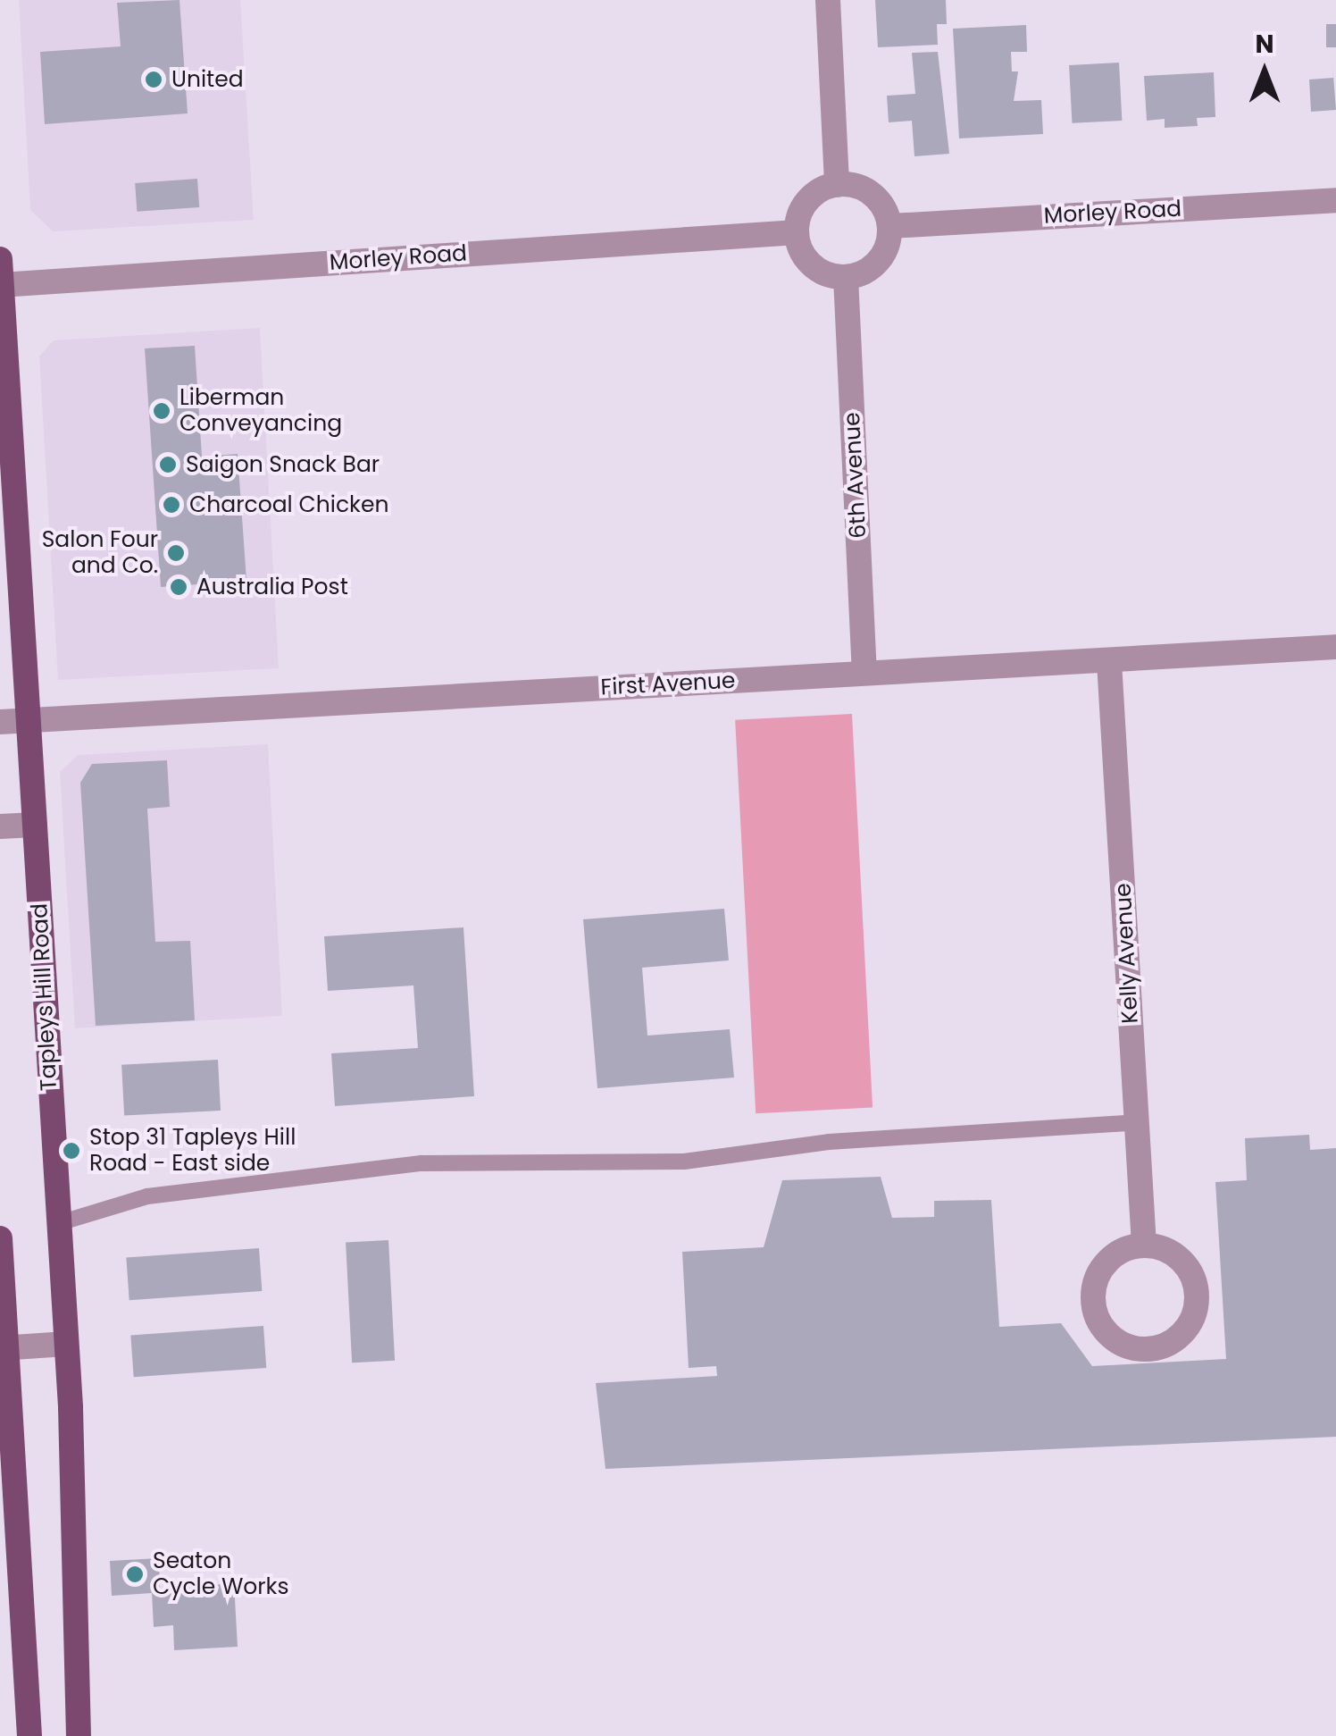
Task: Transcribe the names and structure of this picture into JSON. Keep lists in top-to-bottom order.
{
  "streets": {
    "main road": ["Tapleys Hill Road"],
    "street": [
      "Morley Road",
      "6th Avenue",
      "First Avenue",
      "Kelly Avenue"
    ]
  },
  "crossings": [
    ["Morley Road", "6th Avenue"],
    ["Morley Road", "Tapleys Hill Road"],
    ["6th Avenue", "First Avenue"],
    ["First Avenue", "Kelly Avenue"],
    ["First Avenue", "Tapleys Hill Road"]
  ],
  "places": [
    "United",
    "Liberman Conveyancing",
    "Saigon Snack Bar",
    "Charcoal Chicken",
    "Salon Four and Co.",
    "Australia Post",
    "Stop 31 Tapleys Hill Road - East side",
    "Seaton Cycle Works"
  ],
  "north": "top"
}
